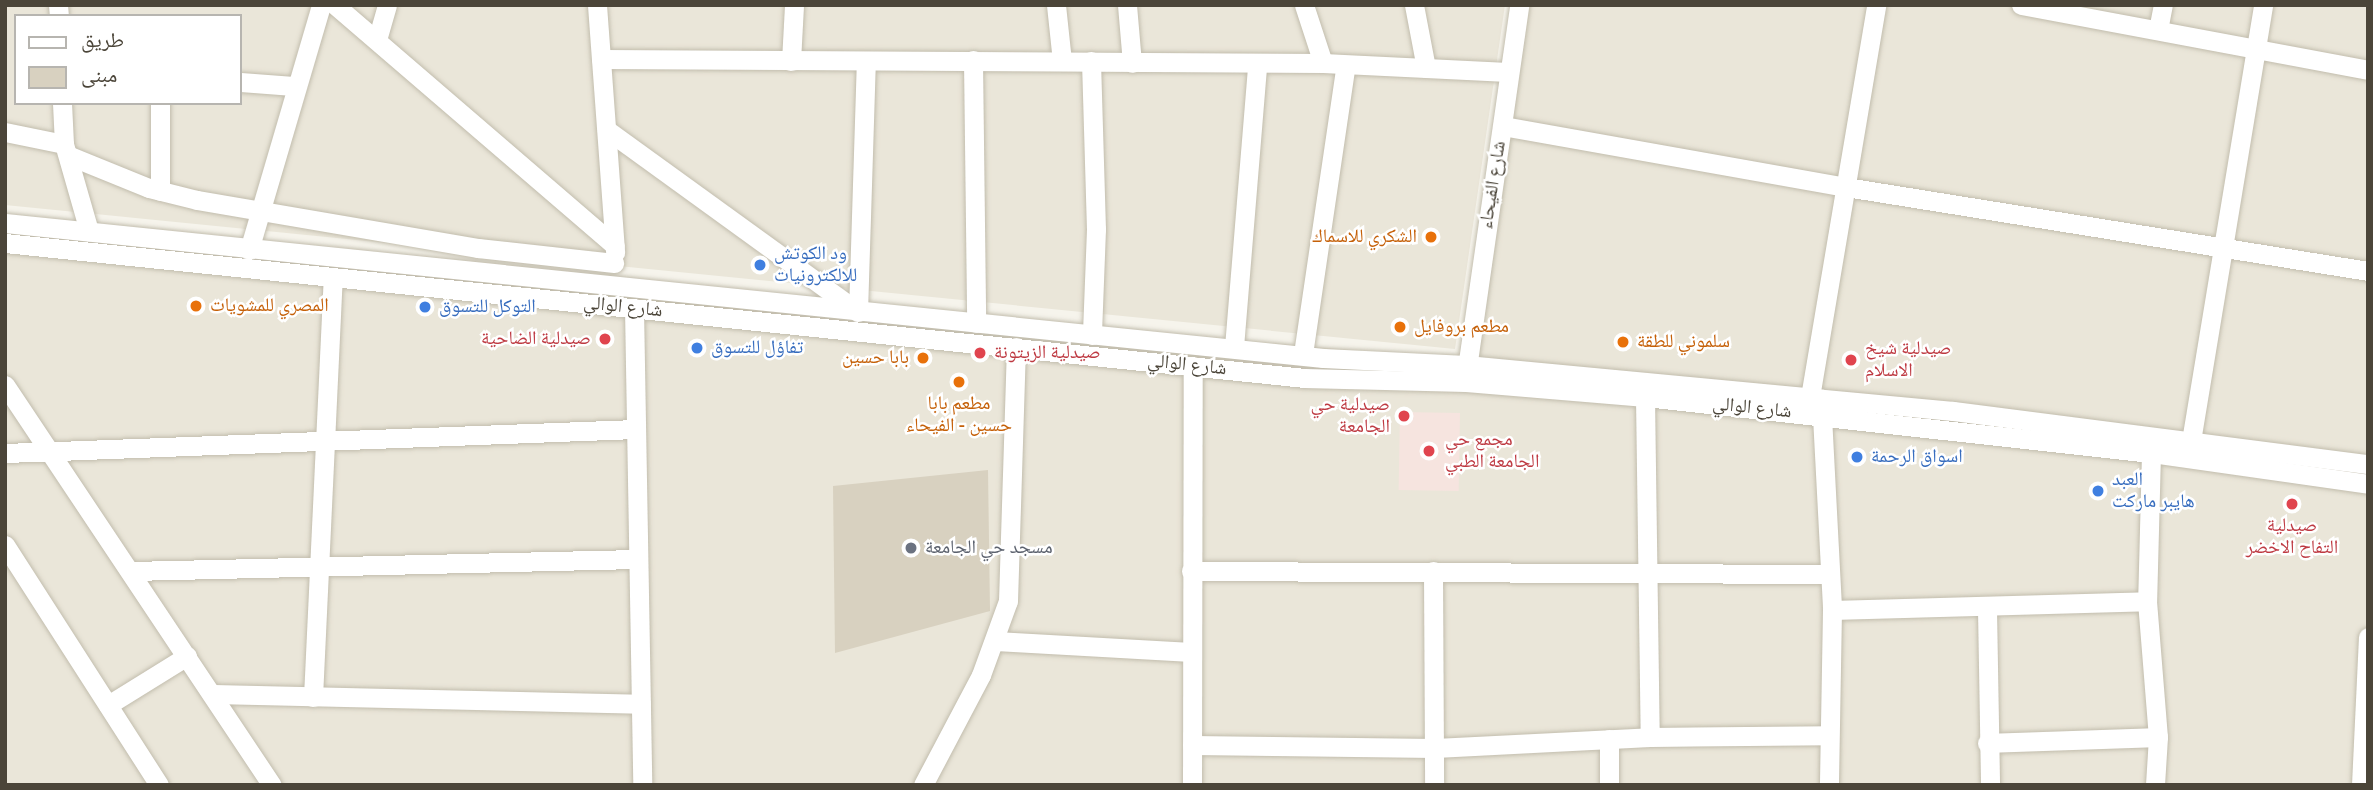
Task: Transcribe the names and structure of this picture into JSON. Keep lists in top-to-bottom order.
{
  "streets": {
    "street": ["شارع الفيحاء", "شارع الوالي"]
  },
  "crossings": [
    ["شارع الفيحاء", "شارع الوالي"]
  ],
  "places": [
    "الشكري للاسماك",
    "ود الكوتش للالكترونيات",
    "المصري للمشويات",
    "التوكل للتسوق",
    "مطعم بروفايل",
    "صيدلية الضاحية",
    "سلموني للطقة",
    "تفاؤل للتسوق",
    "صيدلية الزيتونة",
    "بابا حسين",
    "صيدلية شيخ الاسلام",
    "مطعم بابا حسين - الفيحاء",
    "صيدلية حي الجامعة",
    "مجمع حي الجامعة الطبي",
    "اسواق الرحمة",
    "العبد هايبر ماركت",
    "صيدلية التفاح الاخضر",
    "مسجد حي الجامعة"
  ],
  "legend": ["طريق", "مبنى"]
}
